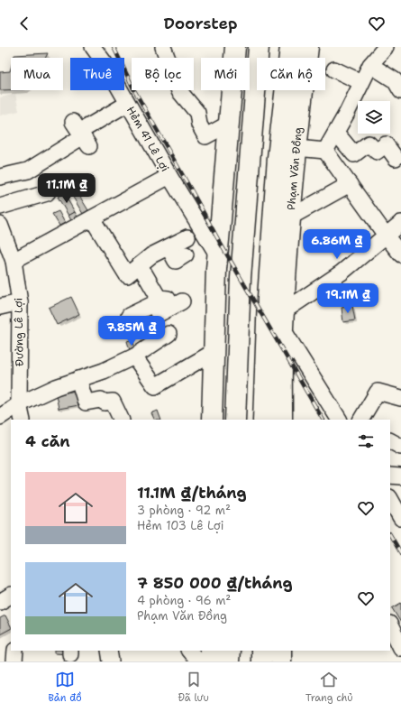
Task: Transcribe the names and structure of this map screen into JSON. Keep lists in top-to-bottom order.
{
  "streets": {
    "main road": ["Phạm Văn Đồng"],
    "street": ["Hẻm 41 Lê Lợi", "Đường Lê Lợi"]
  },
  "page": {
    "header": "Doorstep",
    "chip": [
      "Mua",
      "Thuê",
      "Bộ lọc",
      "Mới",
      "Căn hộ"
    ],
    "price": [
      "11.1M ₫",
      "6.86M ₫",
      "19.1M ₫",
      "7.85M ₫"
    ],
    "heading": "4 căn",
    "list": [
      {
        "name": "11.1M ₫/tháng",
        "note": "3 phòng · 92 m² · Hẻm 103 Lê Lợi"
      },
      {
        "name": "7 850 000 ₫/tháng",
        "note": "4 phòng · 96 m² · Phạm Văn Đồng"
      }
    ],
    "tabs": ["Bản đồ", "Đã lưu", "Trang chủ"]
  }
}
